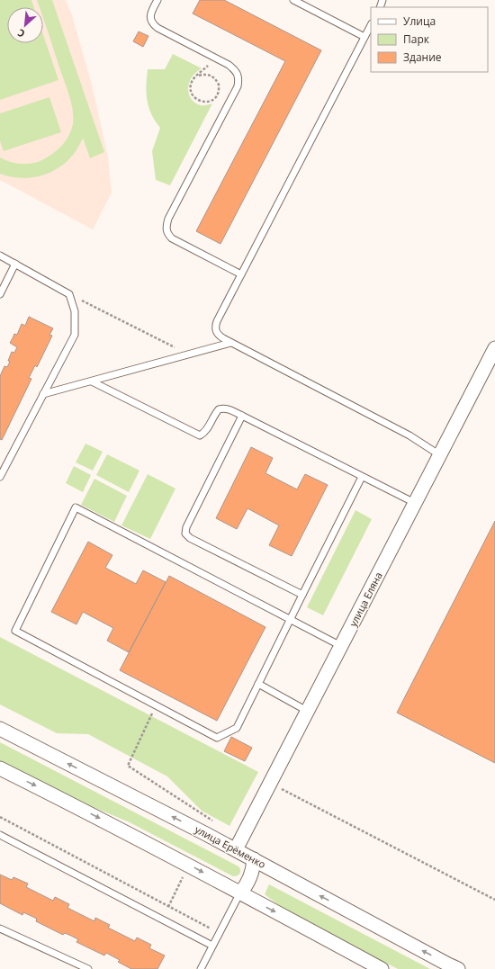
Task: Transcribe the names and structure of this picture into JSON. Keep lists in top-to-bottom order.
{
  "streets": {
    "street": ["улица Еляна", "улица Ерёменко"]
  },
  "crossings": [
    ["улица Еляна", "улица Ерёменко"]
  ],
  "legend": ["Улица", "Парк", "Здание"],
  "north": "bottom left"
}
